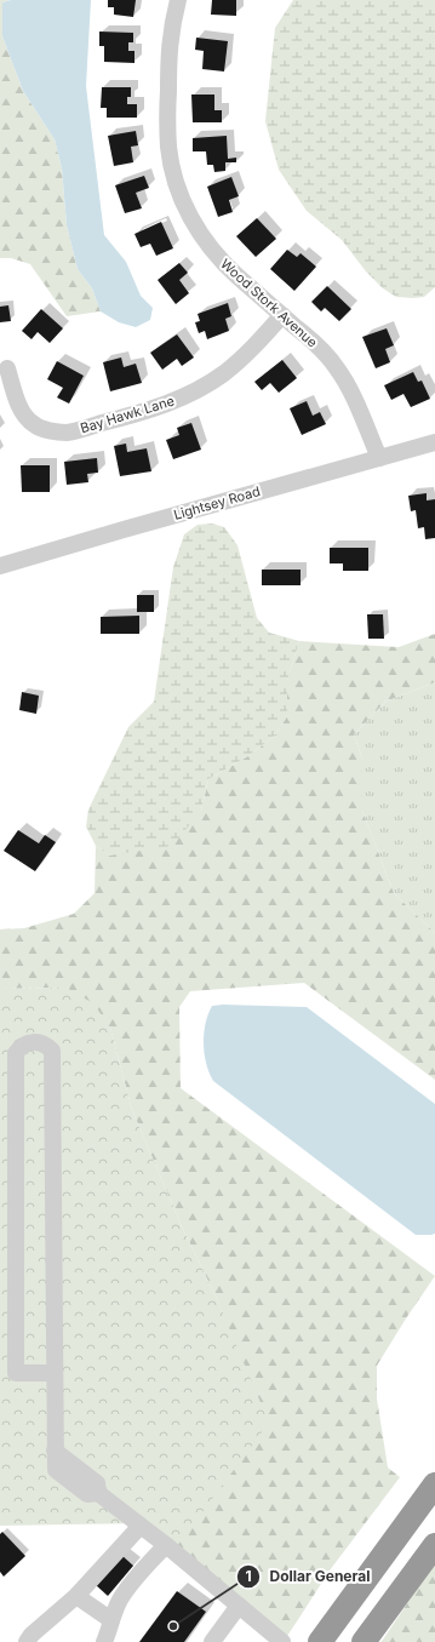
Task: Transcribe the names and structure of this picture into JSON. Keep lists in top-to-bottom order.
{
  "streets": {
    "street": ["Wood Stork Avenue", "Bay Hawk Lane", "Lightsey Road"]
  },
  "crossings": [
    ["Wood Stork Avenue", "Bay Hawk Lane"],
    ["Wood Stork Avenue", "Lightsey Road"]
  ],
  "places": ["Dollar General"]
}
